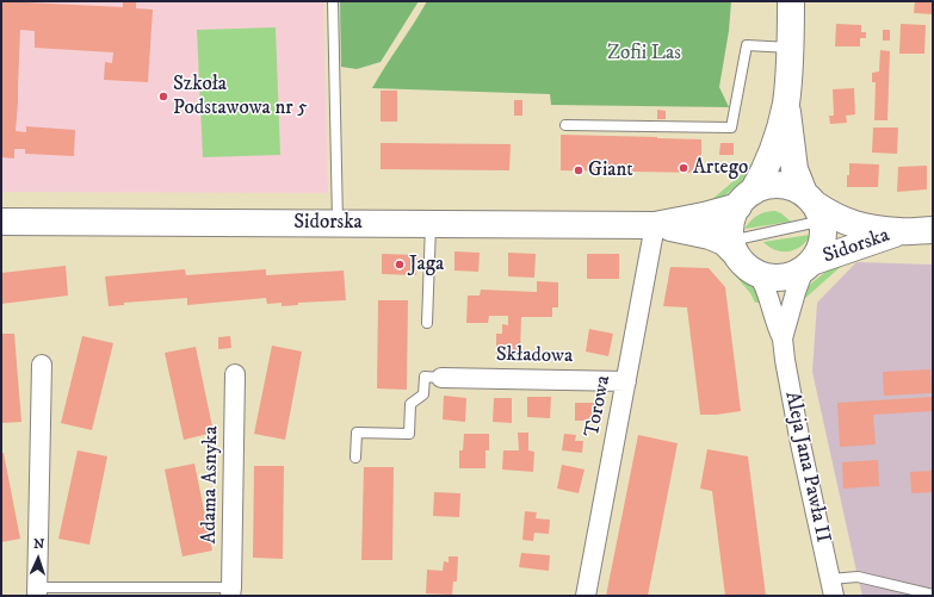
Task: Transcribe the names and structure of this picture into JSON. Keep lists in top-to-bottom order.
{
  "streets": {
    "street": [
      "Sidorska",
      "Składowa",
      "Torowa",
      "Aleja Jana Pawła II",
      "Adama Asnyka"
    ]
  },
  "crossings": [
    ["Sidorska", "Torowa"],
    ["Sidorska", "Aleja Jana Pawła II"],
    ["Składowa", "Torowa"]
  ],
  "parks": ["Zofii Las"],
  "places": [
    "Szkoła Podstawowa nr 5",
    "Artego",
    "Giant",
    "Jaga"
  ],
  "north": "top"
}
